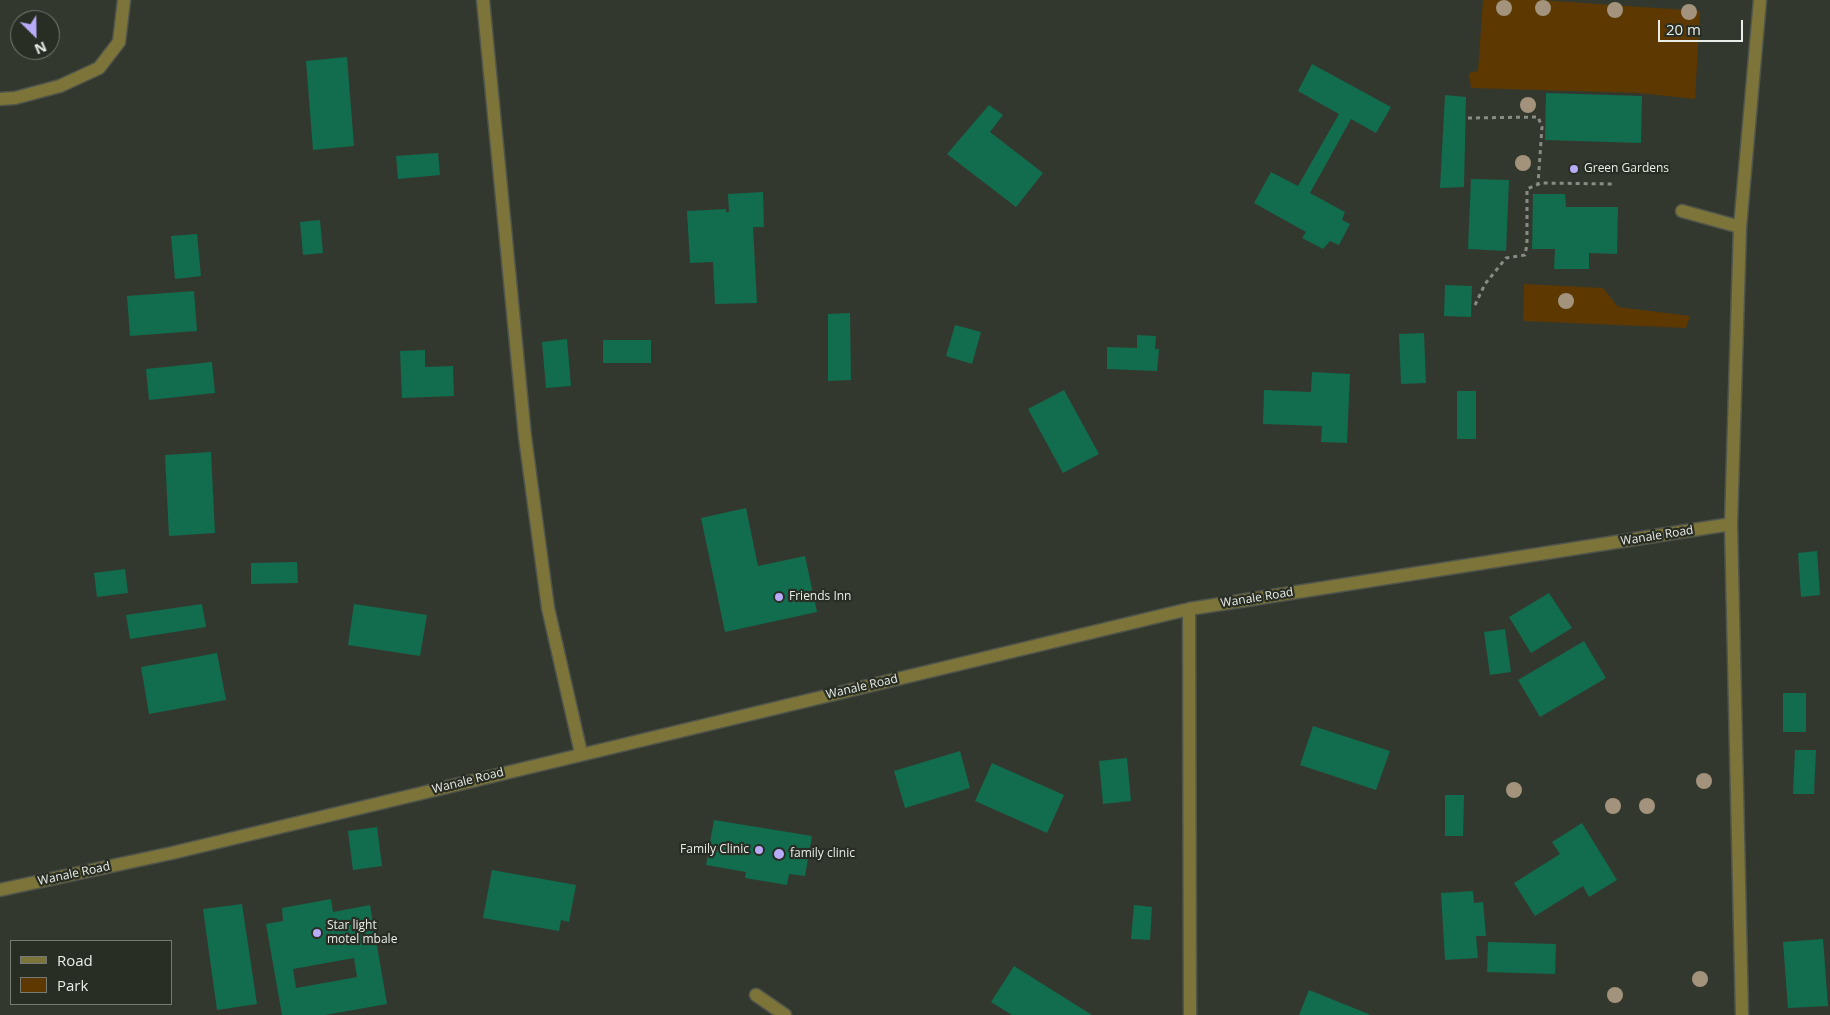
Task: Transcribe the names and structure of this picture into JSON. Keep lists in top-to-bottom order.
{
  "streets": {
    "street": ["Wanale Road"]
  },
  "places": [
    "Green Gardens",
    "Friends Inn",
    "Family Clinic",
    "family clinic",
    "Star light motel mbale"
  ],
  "legend": ["Road", "Park"],
  "scale_bar": "20 m",
  "north": "bottom right"
}
